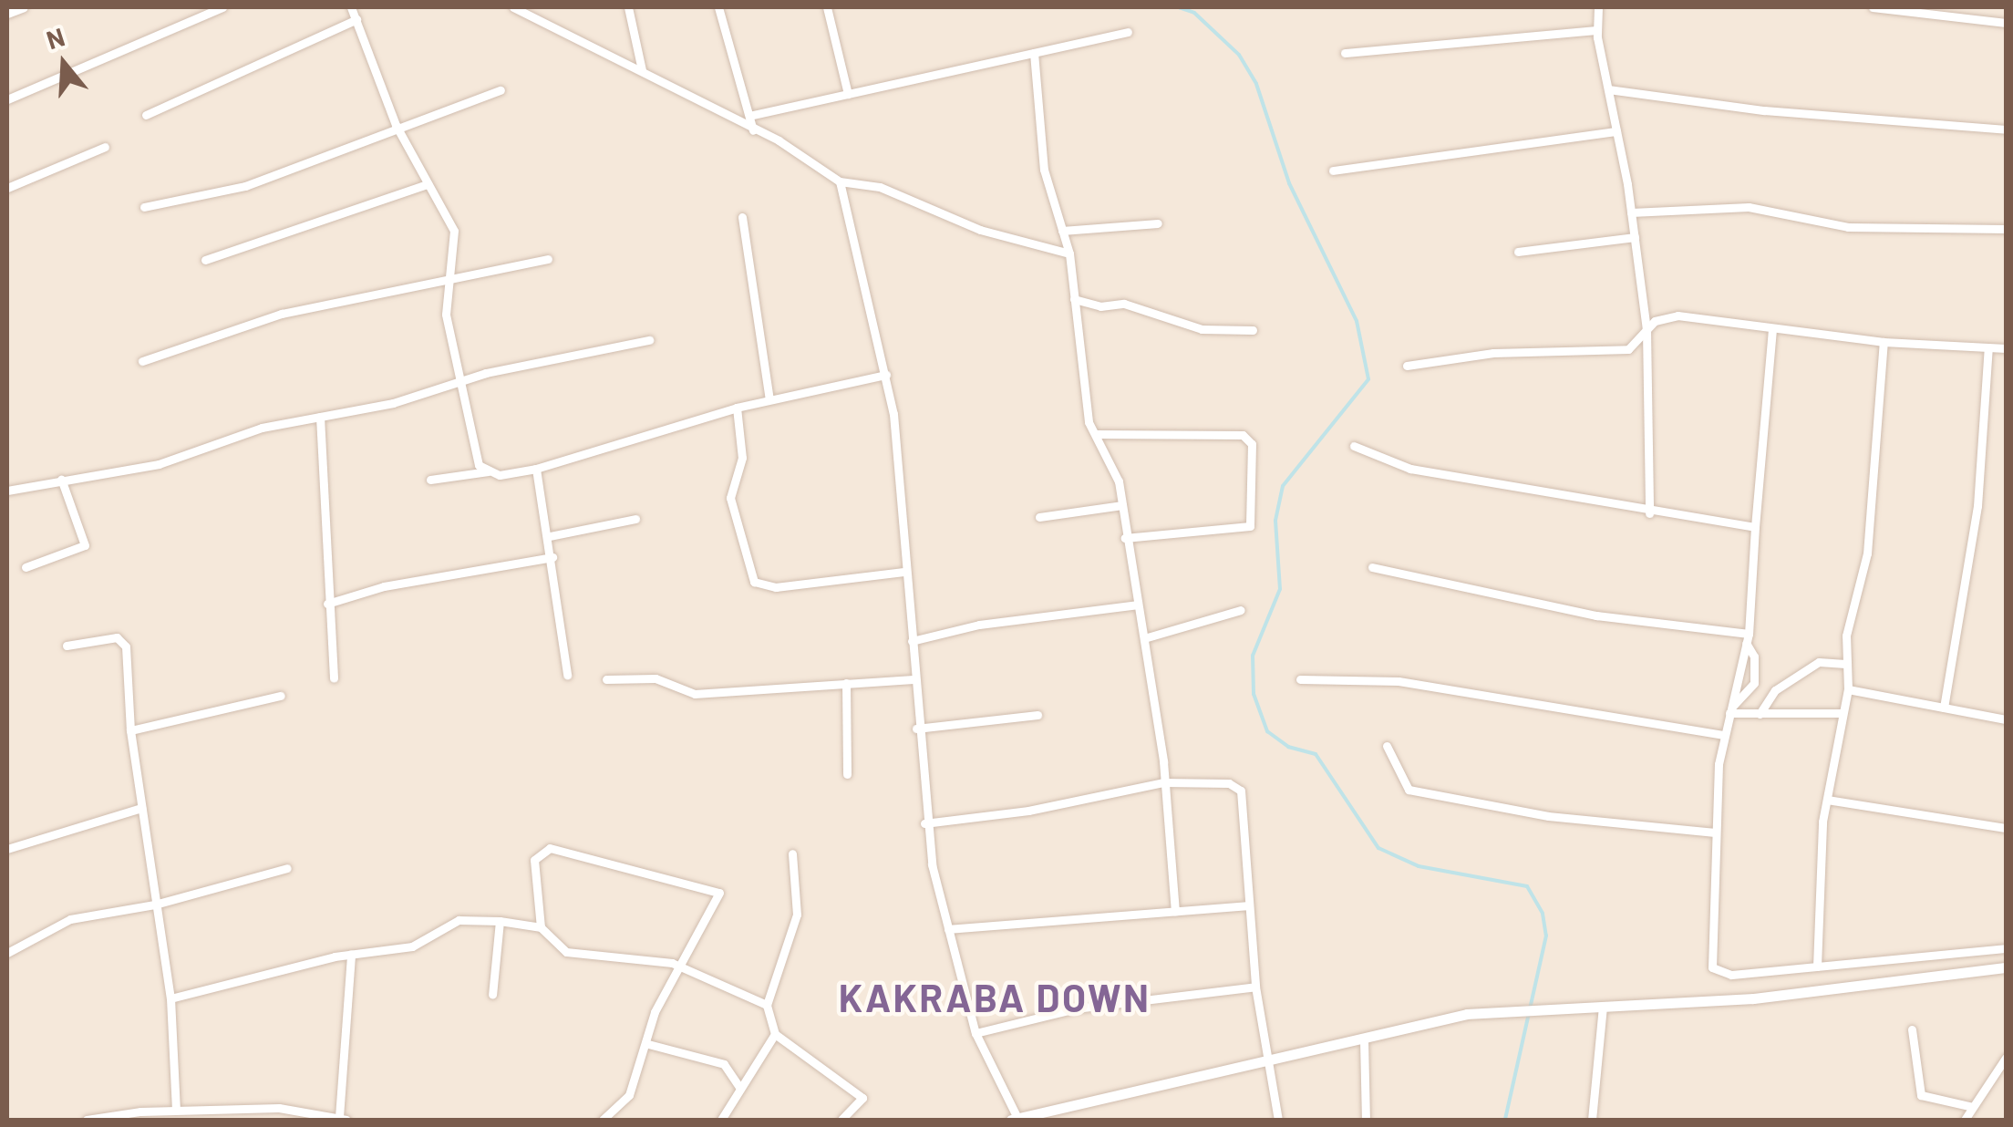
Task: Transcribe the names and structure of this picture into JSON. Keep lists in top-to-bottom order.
{
  "districts": ["KAKRABA DOWN"],
  "north": "top"
}
